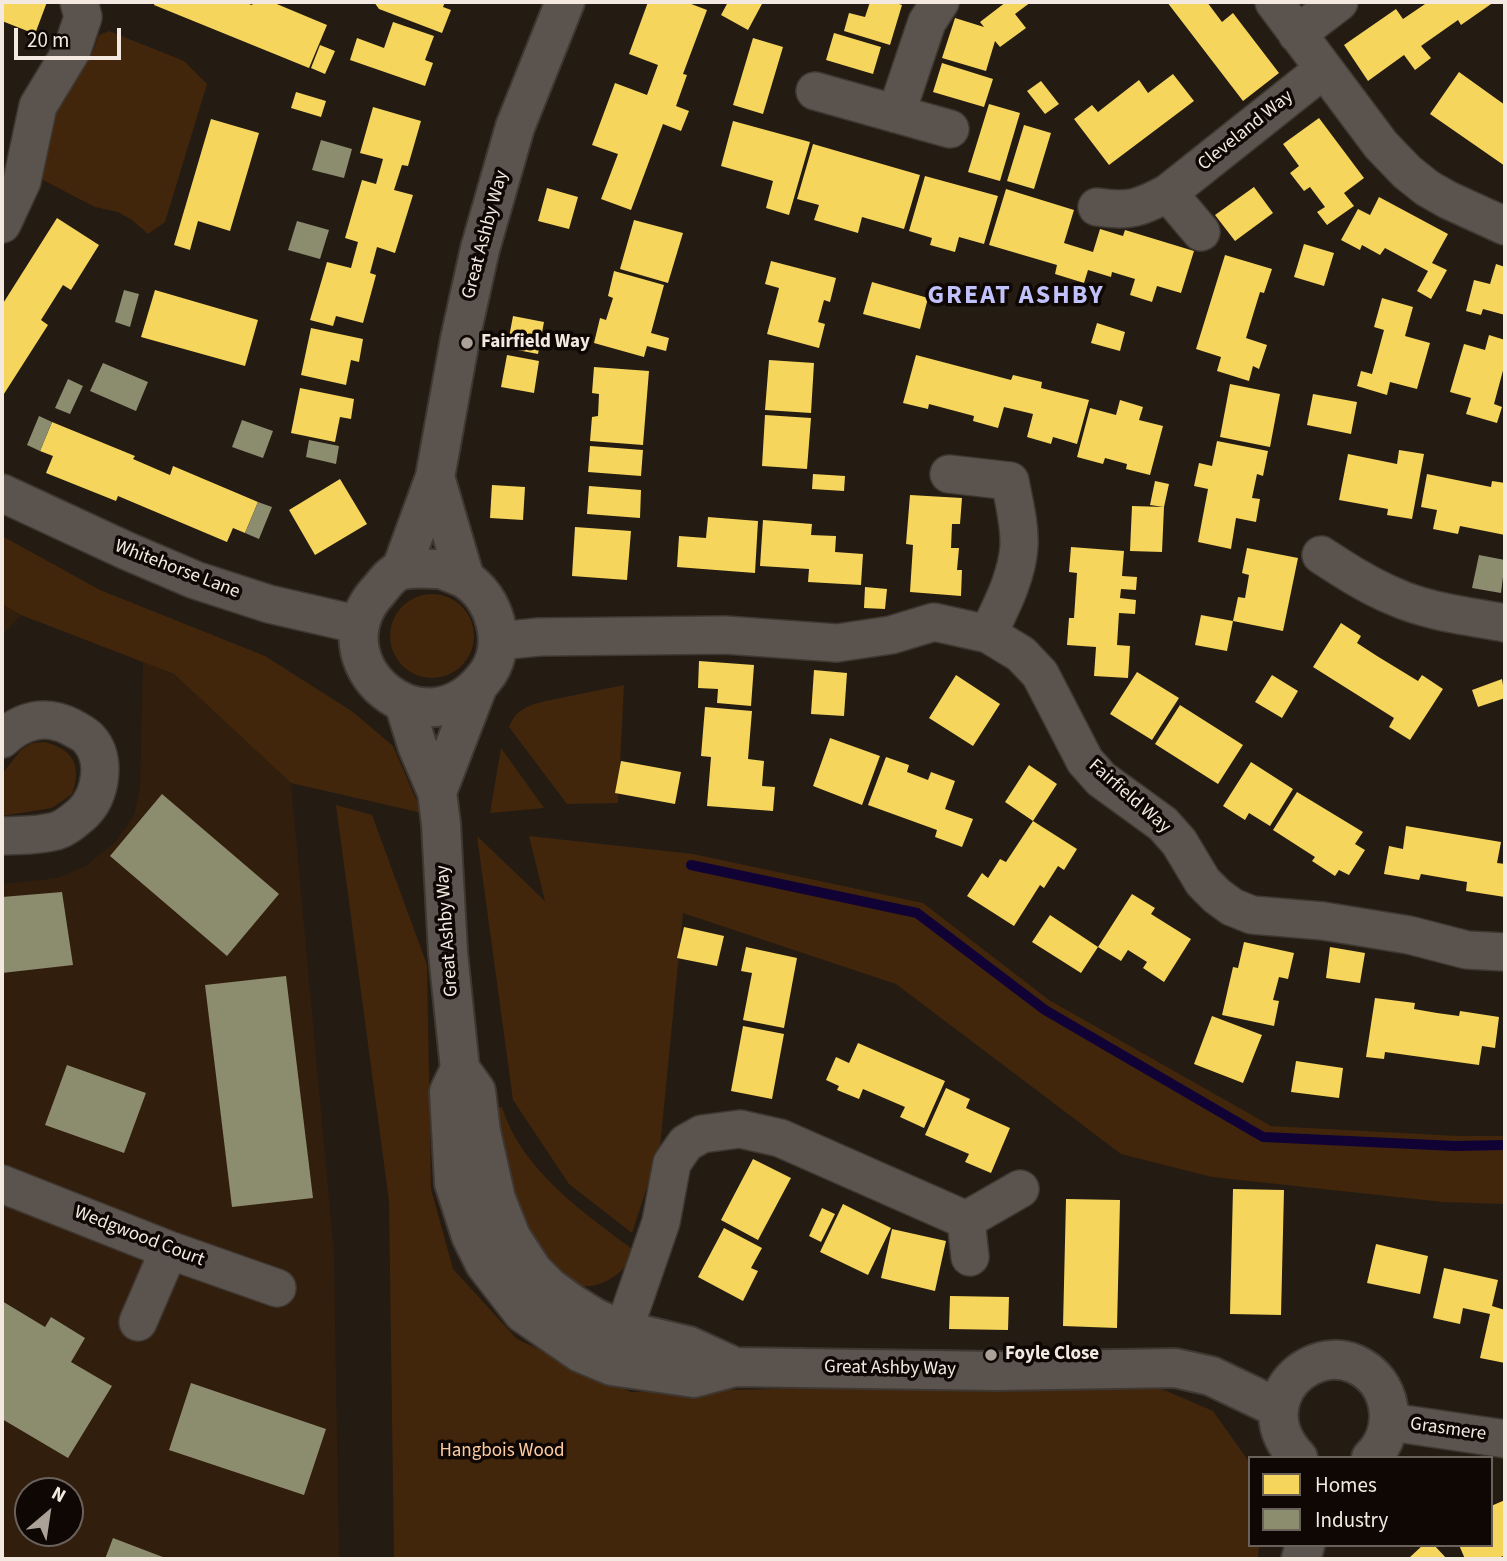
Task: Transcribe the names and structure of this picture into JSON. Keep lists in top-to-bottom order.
{
  "streets": {
    "street": [
      "Cleveland Way",
      "Great Ashby Way",
      "Whitehorse Lane",
      "Fairfield Way",
      "Wedgwood Court",
      "Grasmere"
    ]
  },
  "crossings": [
    ["Great Ashby Way", "Whitehorse Lane"],
    ["Great Ashby Way", "Fairfield Way"],
    ["Whitehorse Lane", "Fairfield Way"]
  ],
  "districts": ["GREAT ASHBY"],
  "parks": ["Hangbois Wood"],
  "places": ["Fairfield Way", "Foyle Close"],
  "legend": ["Homes", "Industry"],
  "scale_bar": "20 m",
  "north": "top right"
}
